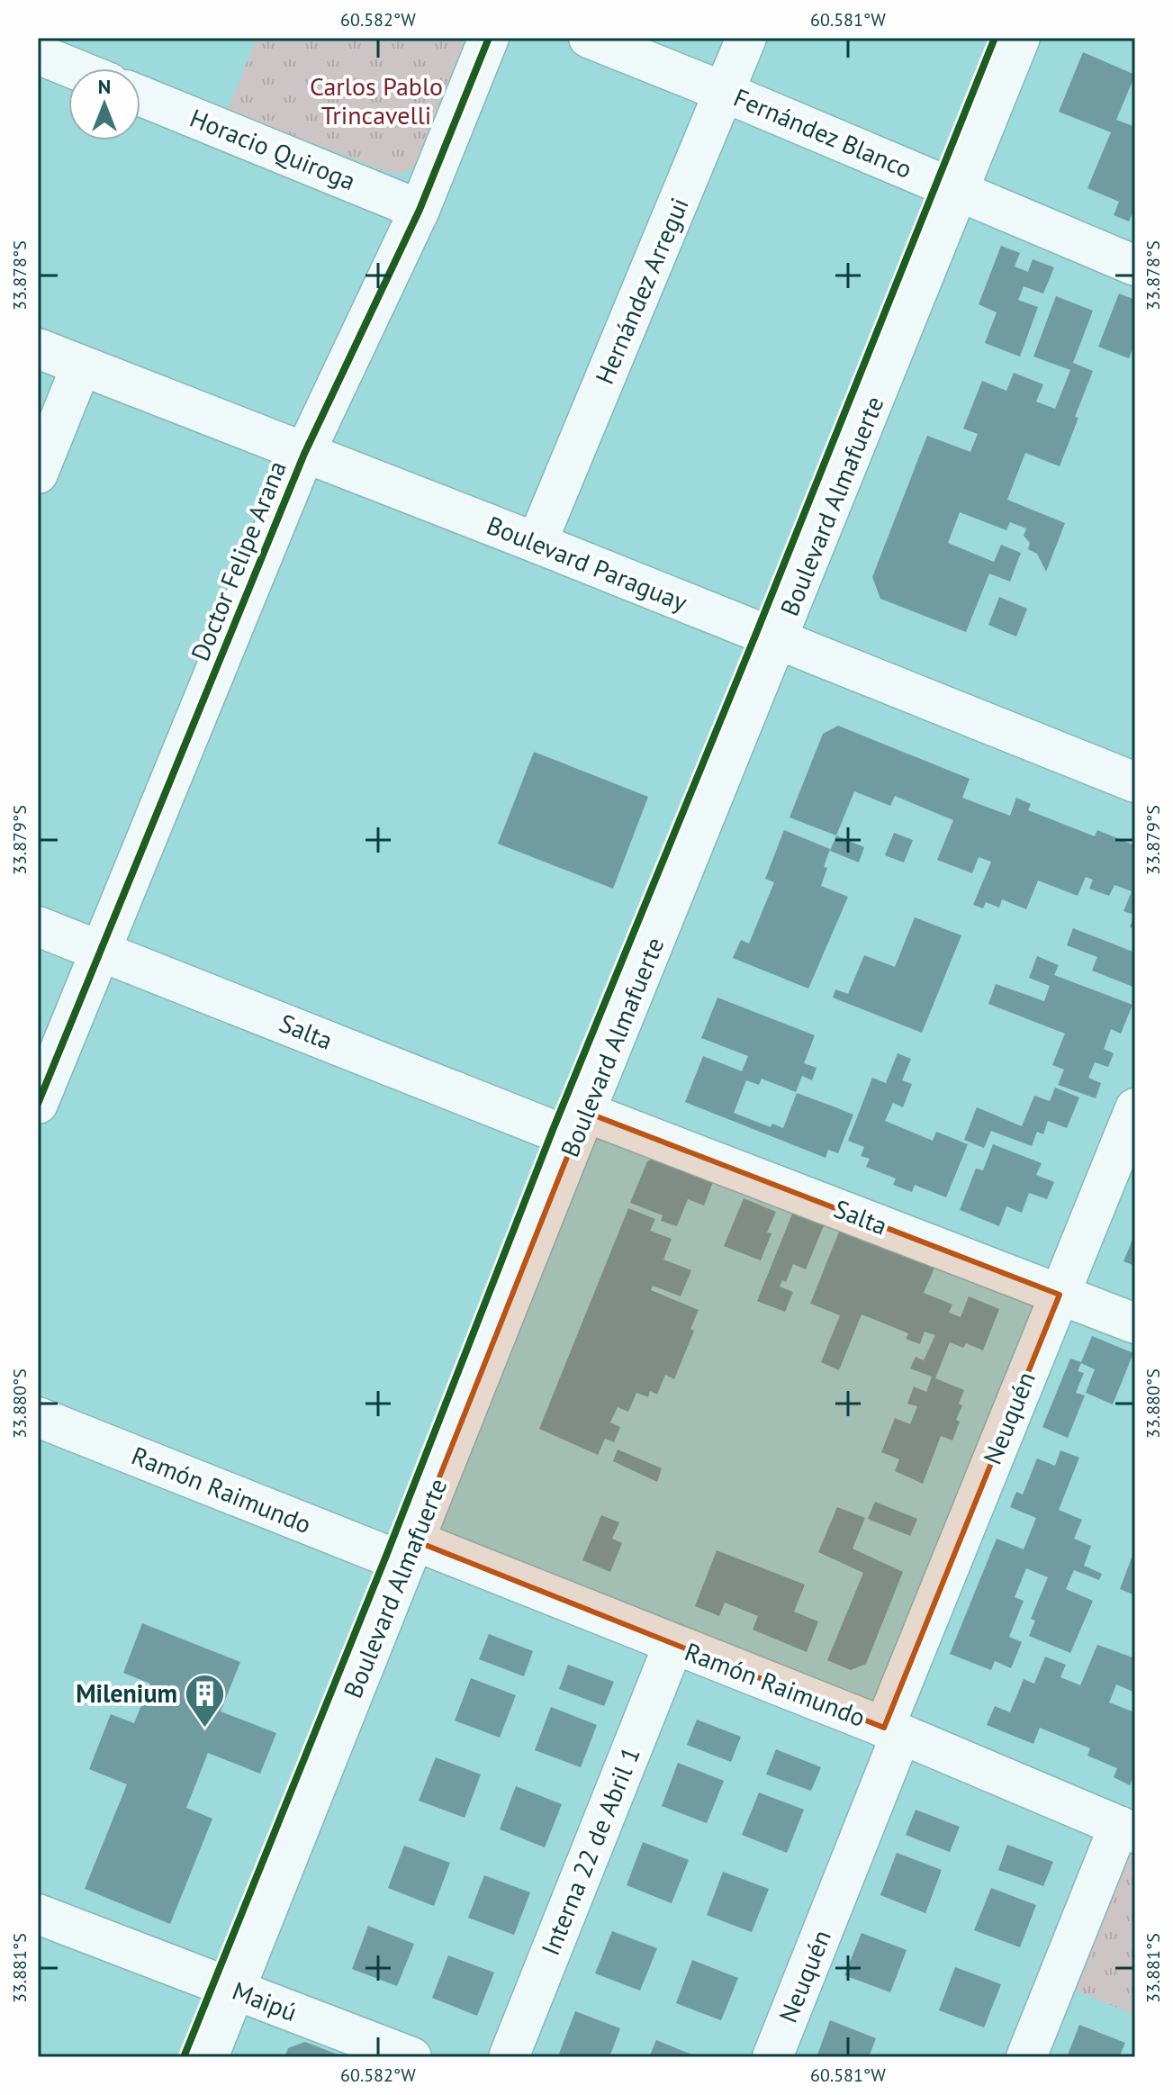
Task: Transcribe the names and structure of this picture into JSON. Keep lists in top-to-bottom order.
{
  "streets": {
    "street": [
      "Fernández Blanco",
      "Horacio Quiroga",
      "Hernández Arregui",
      "Boulevard Almafuerte",
      "Doctor Felipe Arana",
      "Boulevard Paraguay",
      "Salta",
      "Neuquén",
      "Ramón Raimundo",
      "Interna 22 de Abril 1",
      "Maipú"
    ]
  },
  "crossings": [
    ["Fernández Blanco", "Hernández Arregui"],
    ["Fernández Blanco", "Boulevard Almafuerte"],
    ["Horacio Quiroga", "Doctor Felipe Arana"],
    ["Hernández Arregui", "Boulevard Paraguay"],
    ["Boulevard Almafuerte", "Boulevard Paraguay"],
    ["Boulevard Almafuerte", "Salta"],
    ["Boulevard Almafuerte", "Ramón Raimundo"],
    ["Boulevard Almafuerte", "Maipú"],
    ["Doctor Felipe Arana", "Boulevard Paraguay"],
    ["Doctor Felipe Arana", "Salta"],
    ["Salta", "Neuquén"],
    ["Neuquén", "Ramón Raimundo"],
    ["Ramón Raimundo", "Interna 22 de Abril 1"]
  ],
  "parks": ["Carlos Pablo Trincavelli"],
  "places": {
    "building": ["Milenium"]
  },
  "north": "top",
  "coordinates": [
    "60.582°W",
    "60.581°W",
    "33.878°S",
    "33.879°S",
    "33.880°S",
    "33.881°S"
  ]
}
